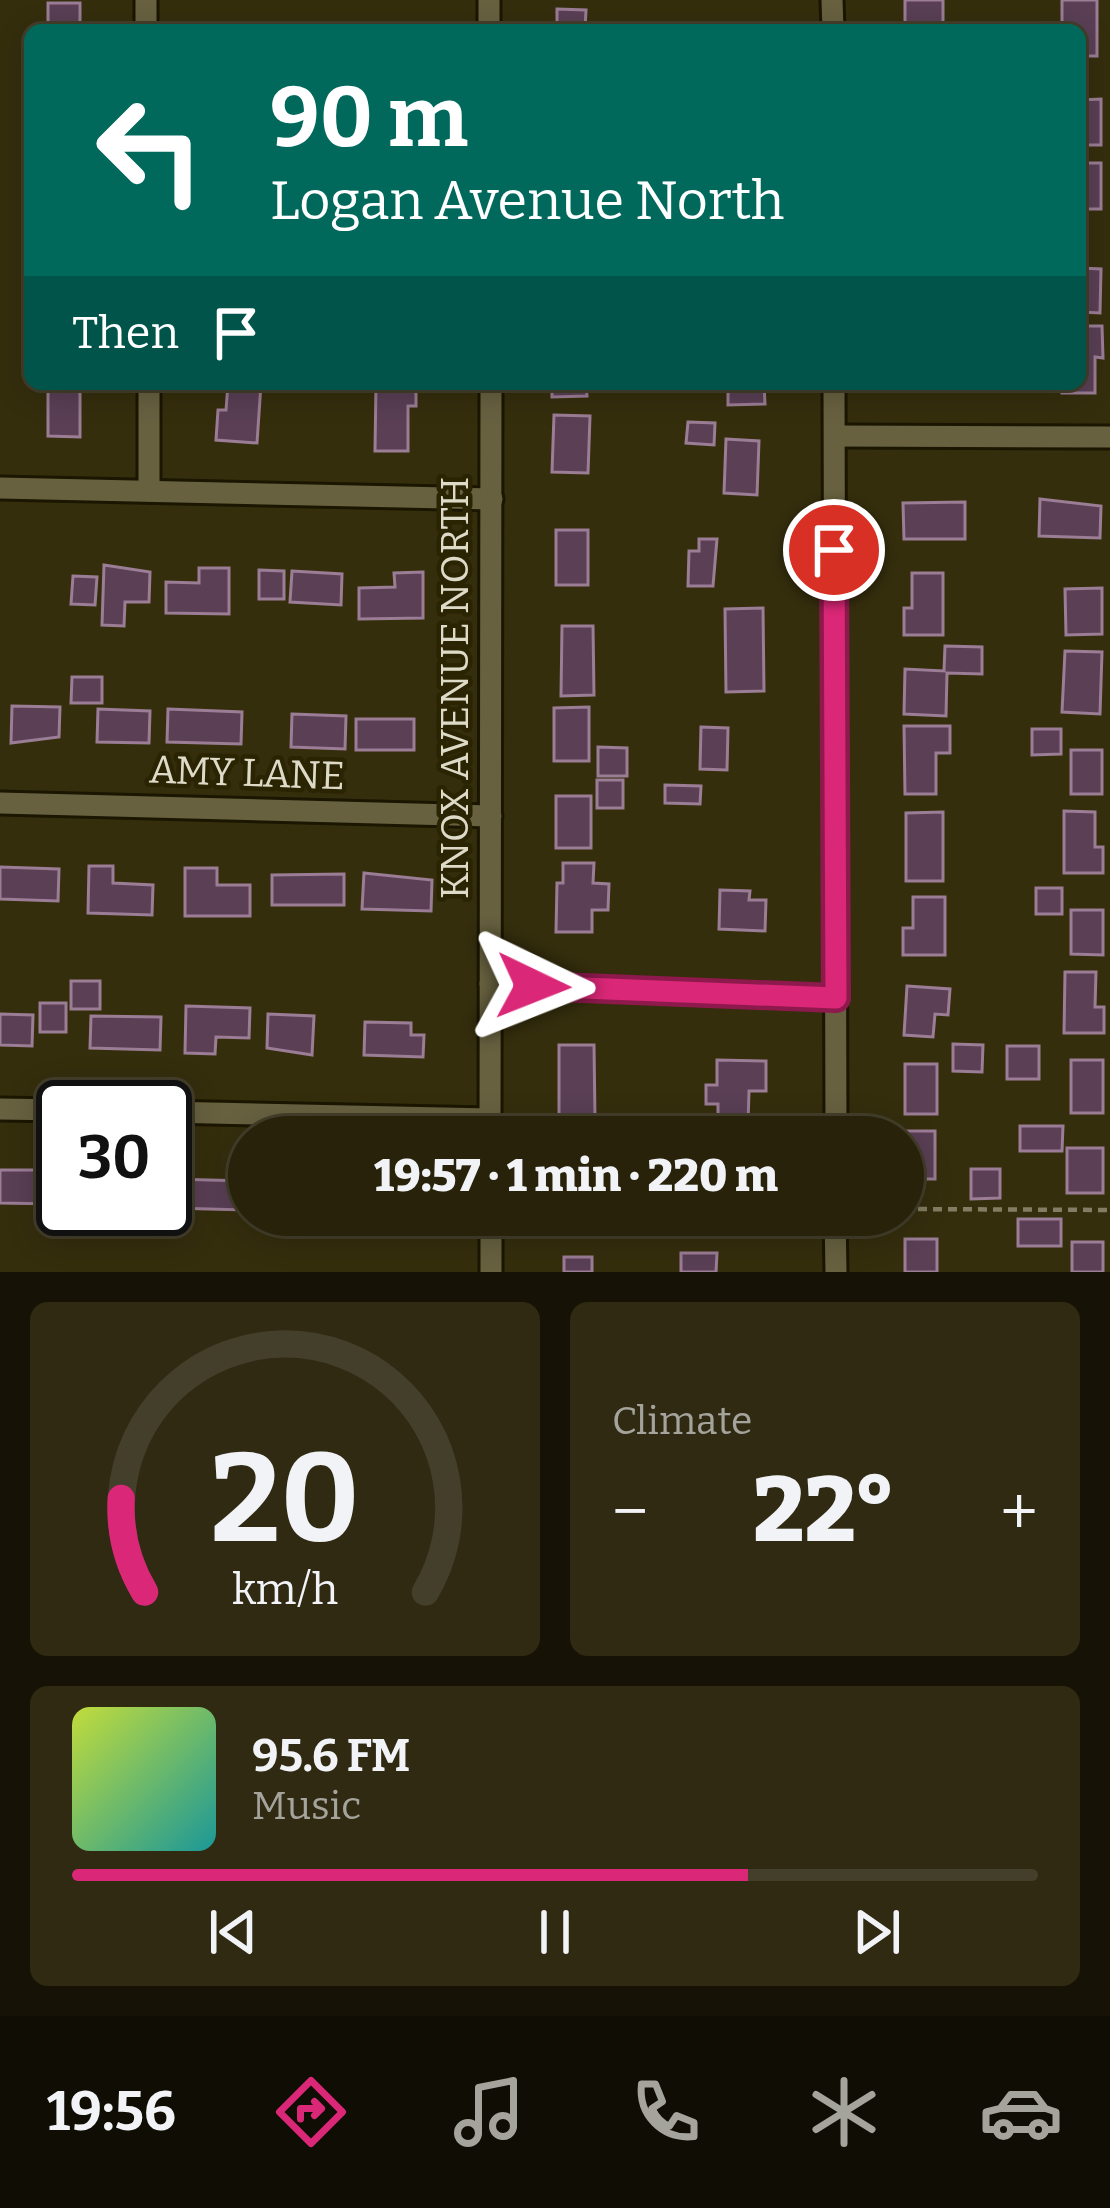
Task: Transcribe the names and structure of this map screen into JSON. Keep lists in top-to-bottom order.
{
  "streets": {
    "street": ["KNOX AVENUE NORTH", "AMY LANE"]
  },
  "crossings": [
    ["KNOX AVENUE NORTH", "AMY LANE"]
  ],
  "page": {
    "turn": ["90 m", "Logan Avenue North"],
    "then": "Then",
    "limit": "30",
    "trip": "19:57 · 1 min · 220 m",
    "tile": "Climate",
    "heat": ["−", "22°", "+"],
    "song": ["95.6 FM", "Music"],
    "tabs": "19:56",
    "gauge": ["20", "km/h"]
  }
}
